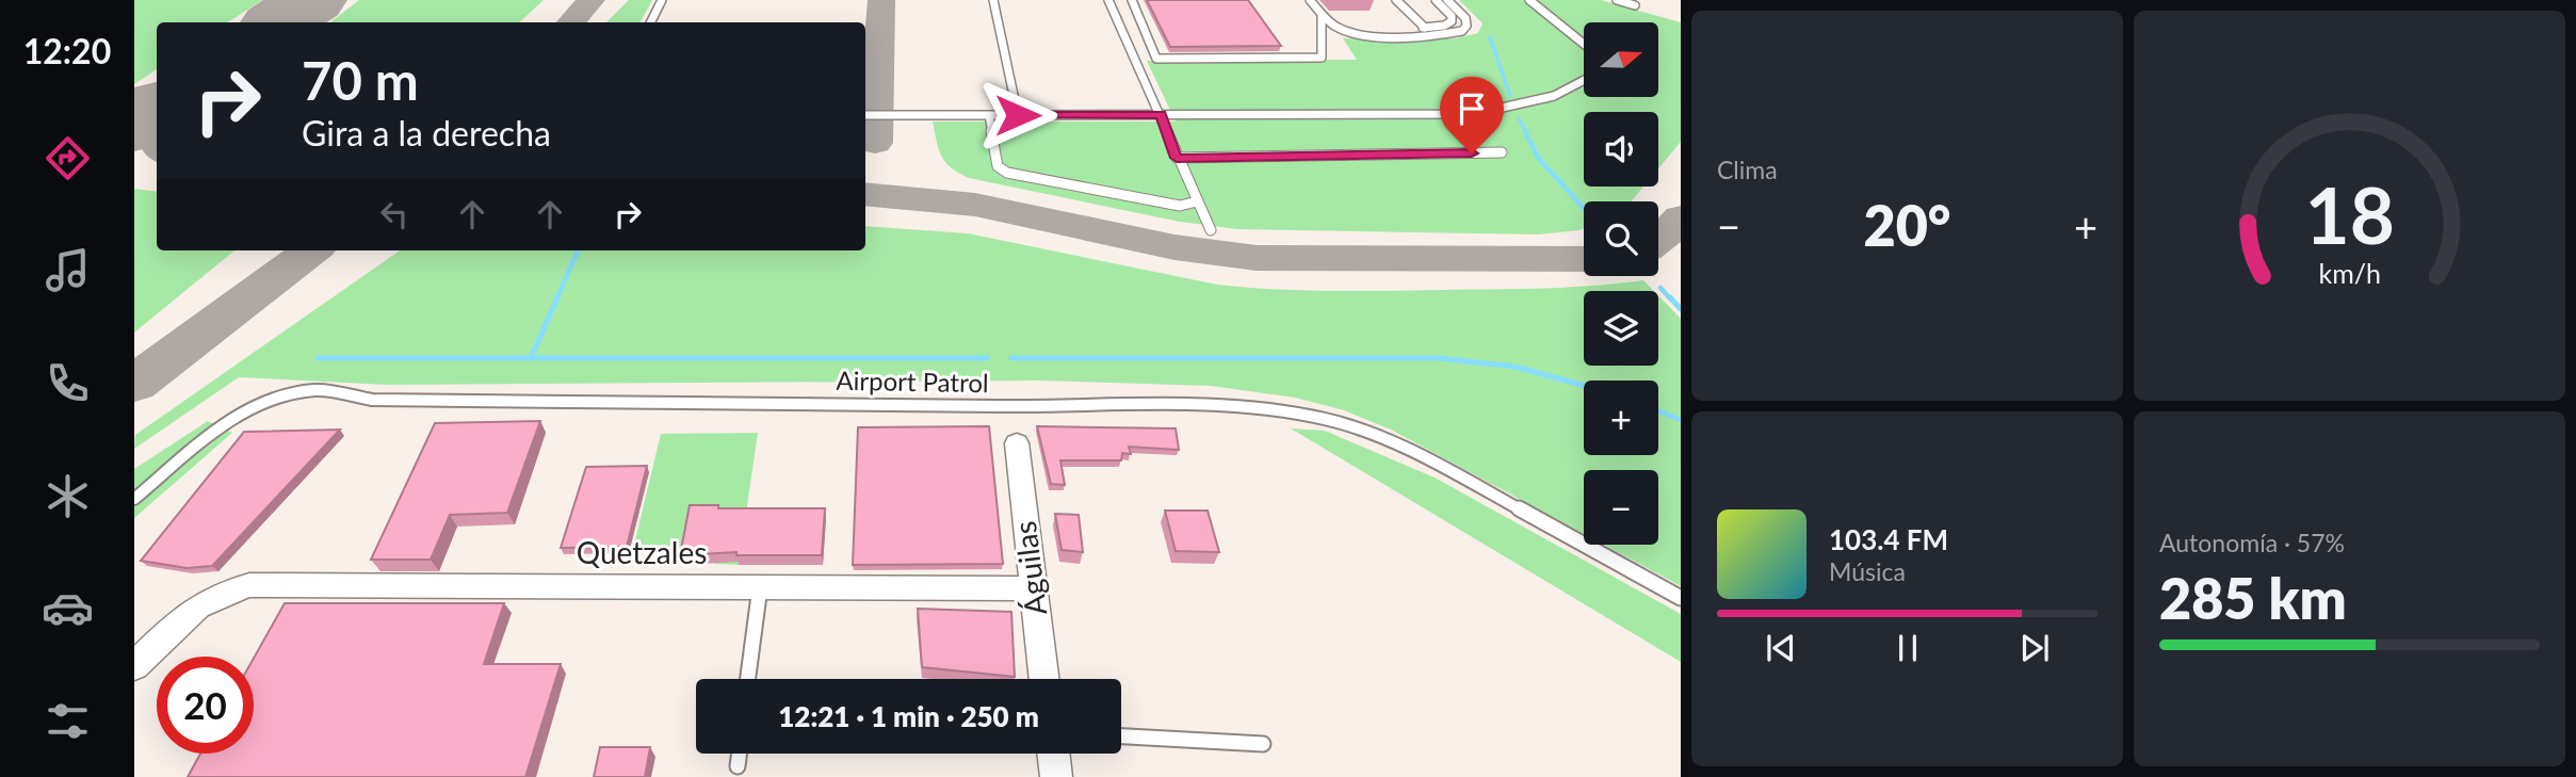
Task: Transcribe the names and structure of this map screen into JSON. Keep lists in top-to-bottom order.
{
  "streets": {
    "street": ["Quetzales", "Águilas"],
    "lane": ["Airport Patrol"]
  },
  "crossings": [
    ["Quetzales", "Águilas"]
  ],
  "north": "right",
  "page": {
    "tabs": "12:20",
    "tile": [
      "Clima",
      ["Autonomía · 57%", "285 km"]
    ],
    "map_buttons": ["+", "−"],
    "turn": ["70 m", "Gira a la derecha"],
    "heat": ["−", "20°", "+"],
    "song": ["103.4 FM", "Música"],
    "limit": "20",
    "trip": "12:21 · 1 min · 250 m",
    "gauge": ["18", "km/h"]
  }
}
